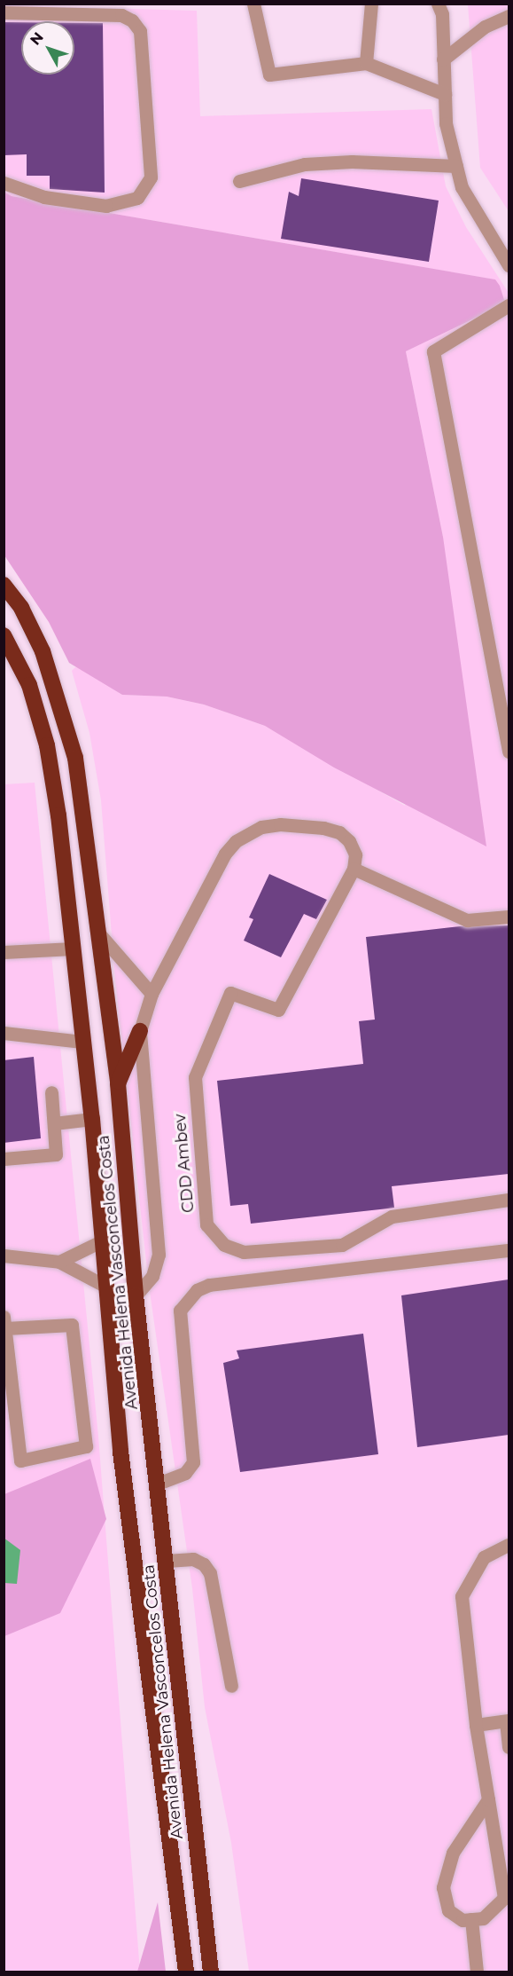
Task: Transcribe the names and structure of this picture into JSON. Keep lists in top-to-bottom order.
{
  "streets": {
    "highway": ["Avenida Helena Vasconcelos Costa"],
    "street": ["CDD Ambev"]
  },
  "north": "top left"
}
